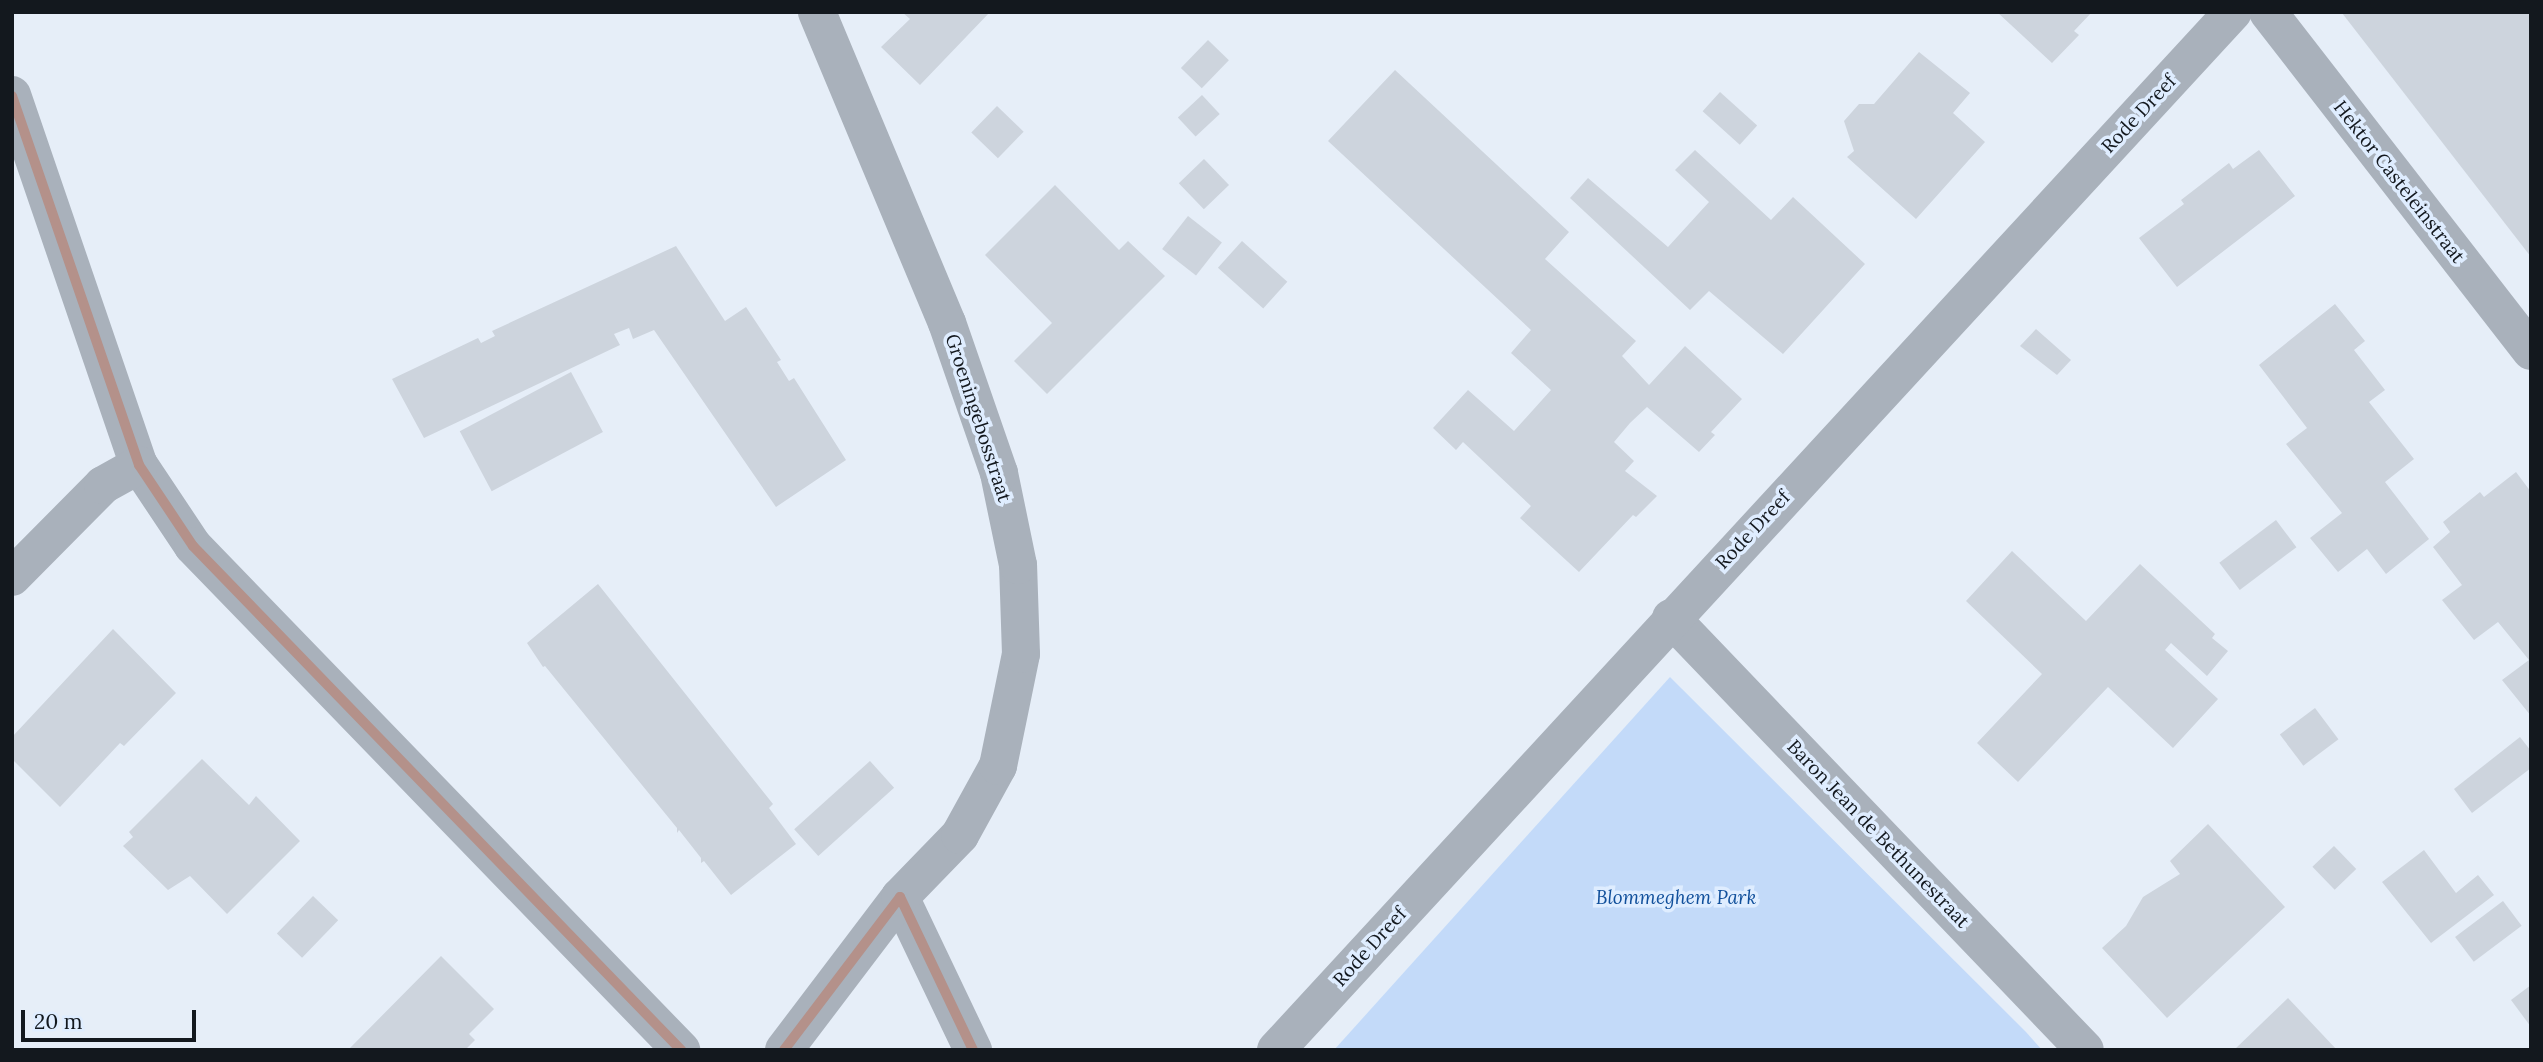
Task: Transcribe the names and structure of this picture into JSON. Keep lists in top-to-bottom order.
{
  "streets": {
    "street": [
      "Rode Dreef",
      "Hektor Casteleinstraat",
      "Groeningebosstraat",
      "Baron Jean de Bethunestraat"
    ]
  },
  "crossings": [
    ["Rode Dreef", "Baron Jean de Bethunestraat"]
  ],
  "parks": ["Blommeghem Park"],
  "scale_bar": "20 m"
}
